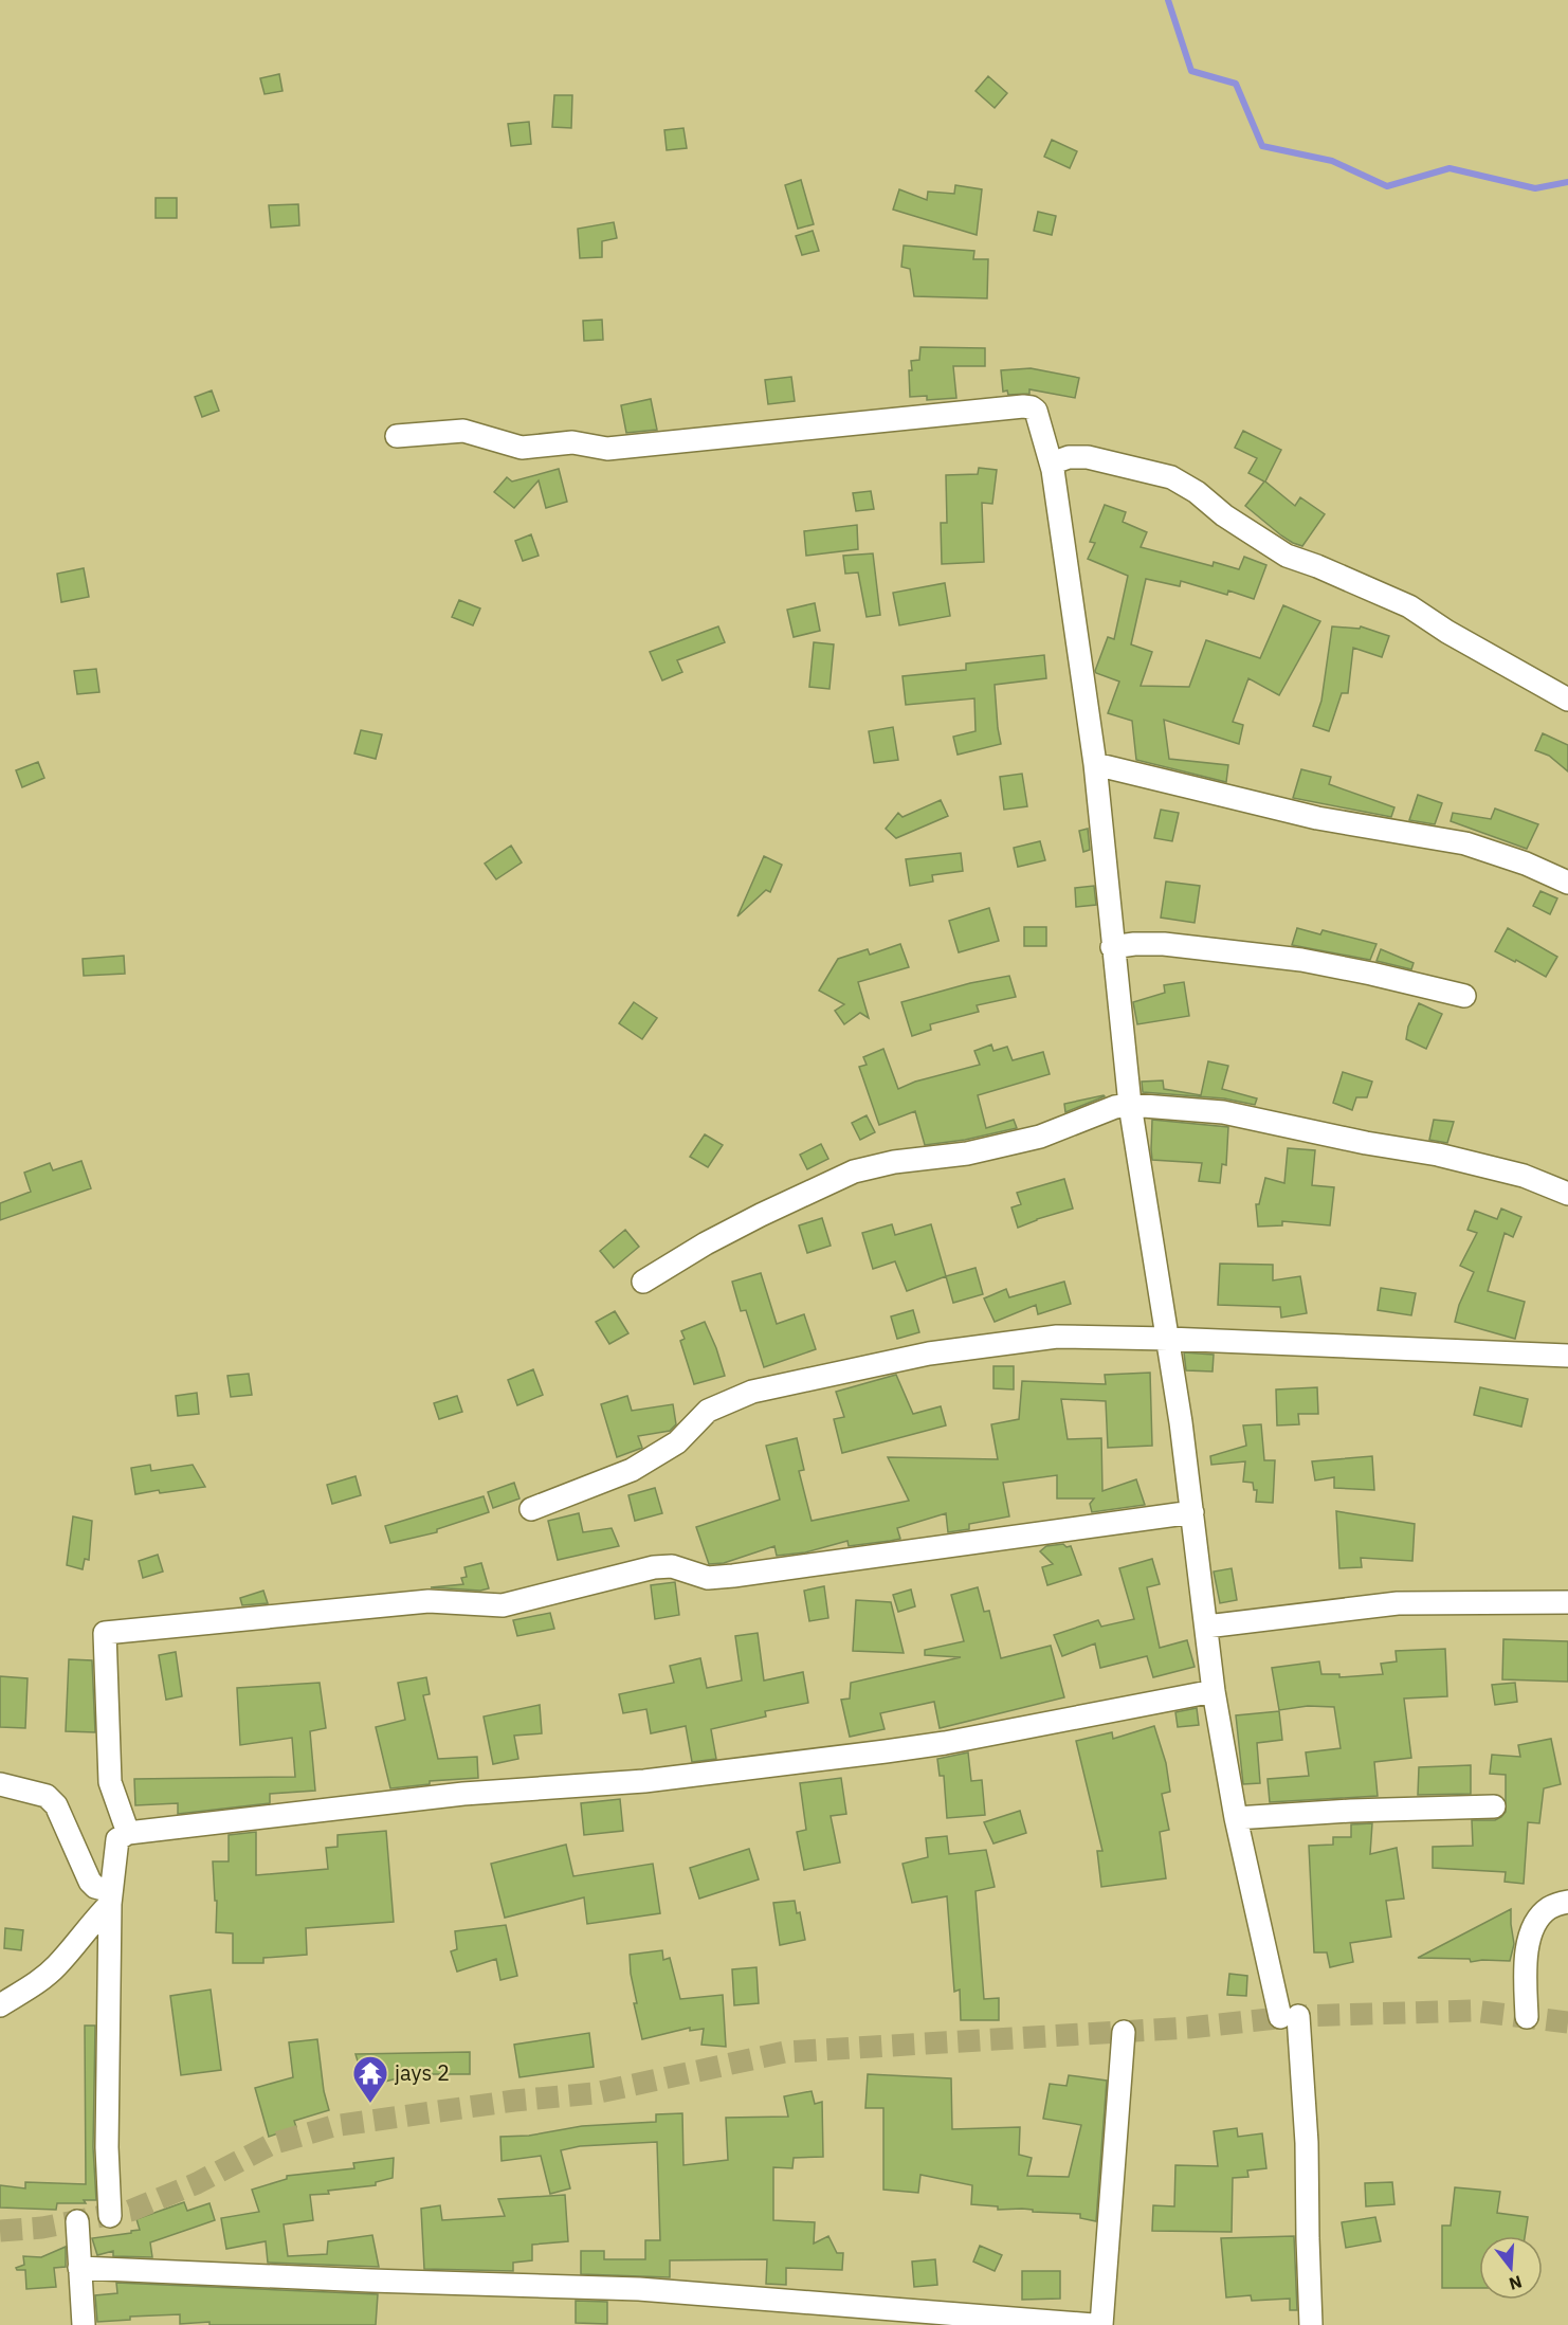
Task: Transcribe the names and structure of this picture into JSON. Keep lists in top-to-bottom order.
{
  "places": {
    "temple": ["jays 2"]
  },
  "north": "bottom"
}
